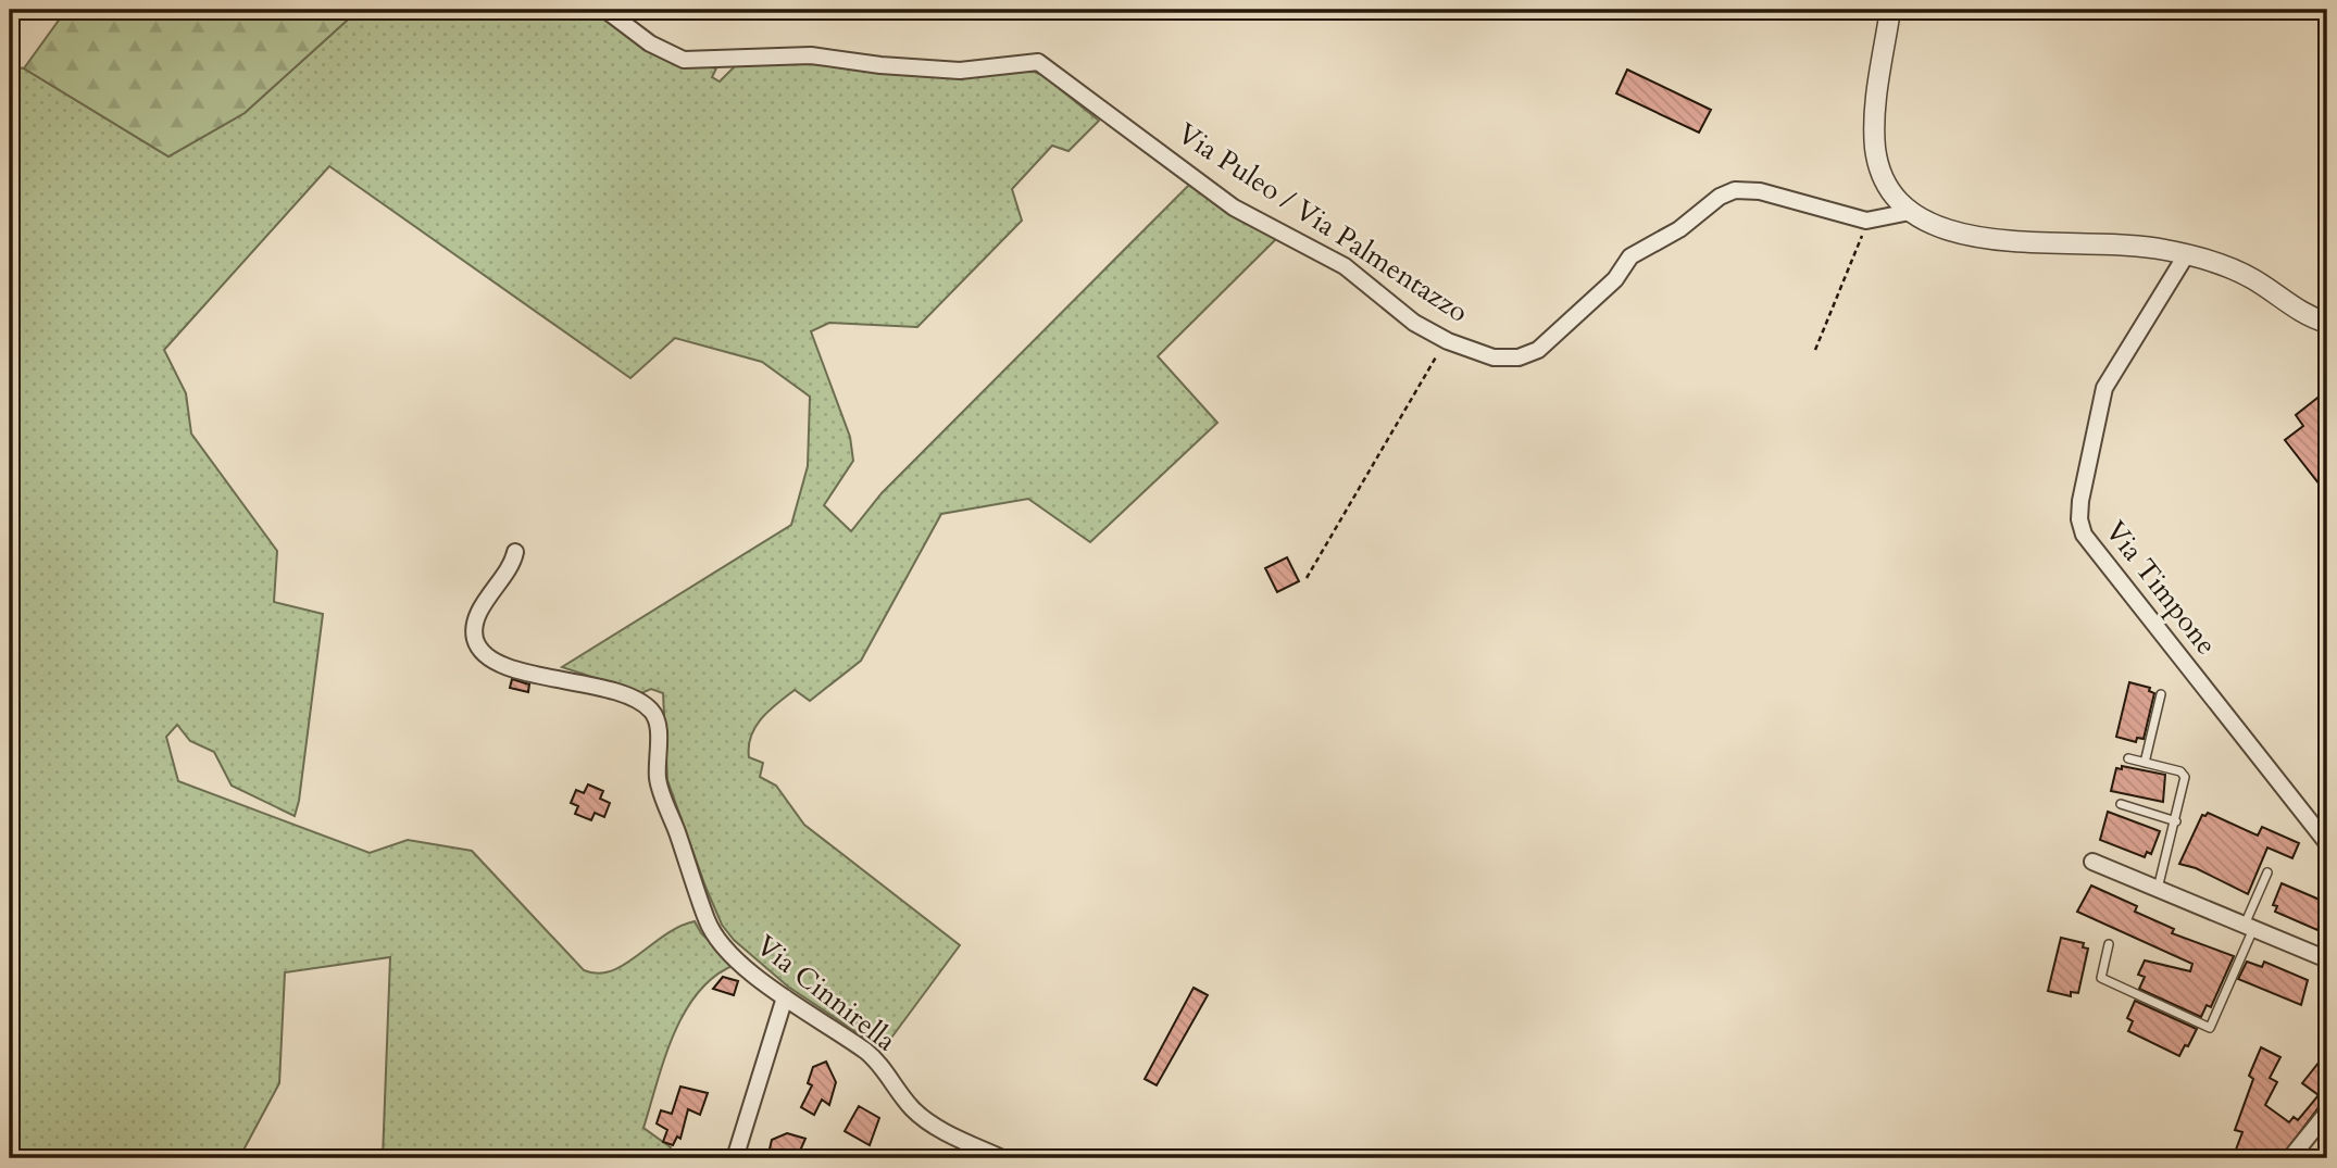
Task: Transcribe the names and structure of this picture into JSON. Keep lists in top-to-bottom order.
{
  "streets": {
    "street": ["Via Puleo / Via Palmentazzo", "Via Timpone", "Via Cinnirella"]
  }
}
